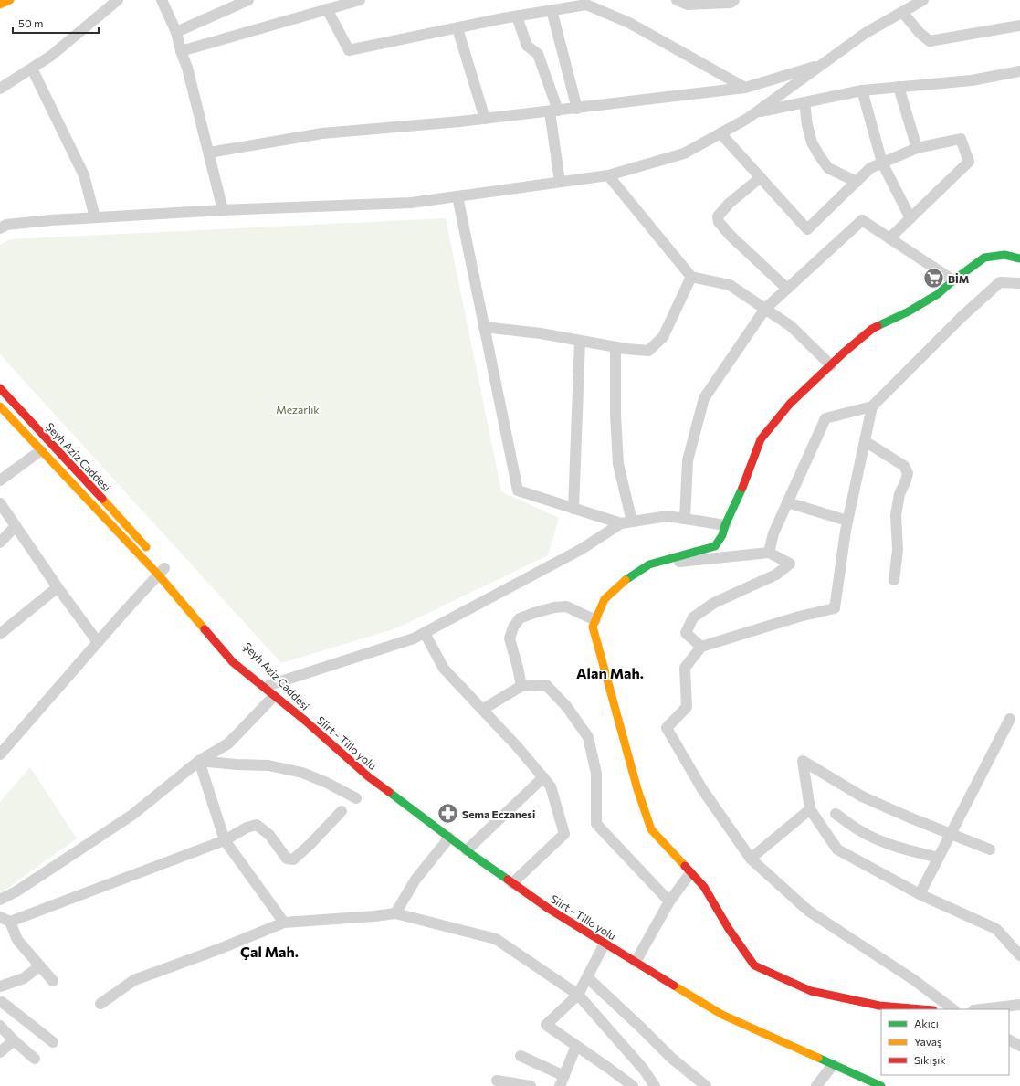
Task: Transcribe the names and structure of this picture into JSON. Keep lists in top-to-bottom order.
{
  "streets": {
    "main road": ["Şeyh Aziz Caddesi", "Siirt - Tillo yolu"]
  },
  "crossings": [
    ["Şeyh Aziz Caddesi", "Siirt - Tillo yolu"]
  ],
  "districts": ["Alan Mah.", "Çal Mah."],
  "parks": ["Mezarlık"],
  "places": {
    "supermarket": ["BİM"],
    "pharmacy": ["Sema Eczanesi"]
  },
  "legend": ["Akıcı", "Yavaş", "Sıkışık"],
  "scale_bar": "50 m"
}
